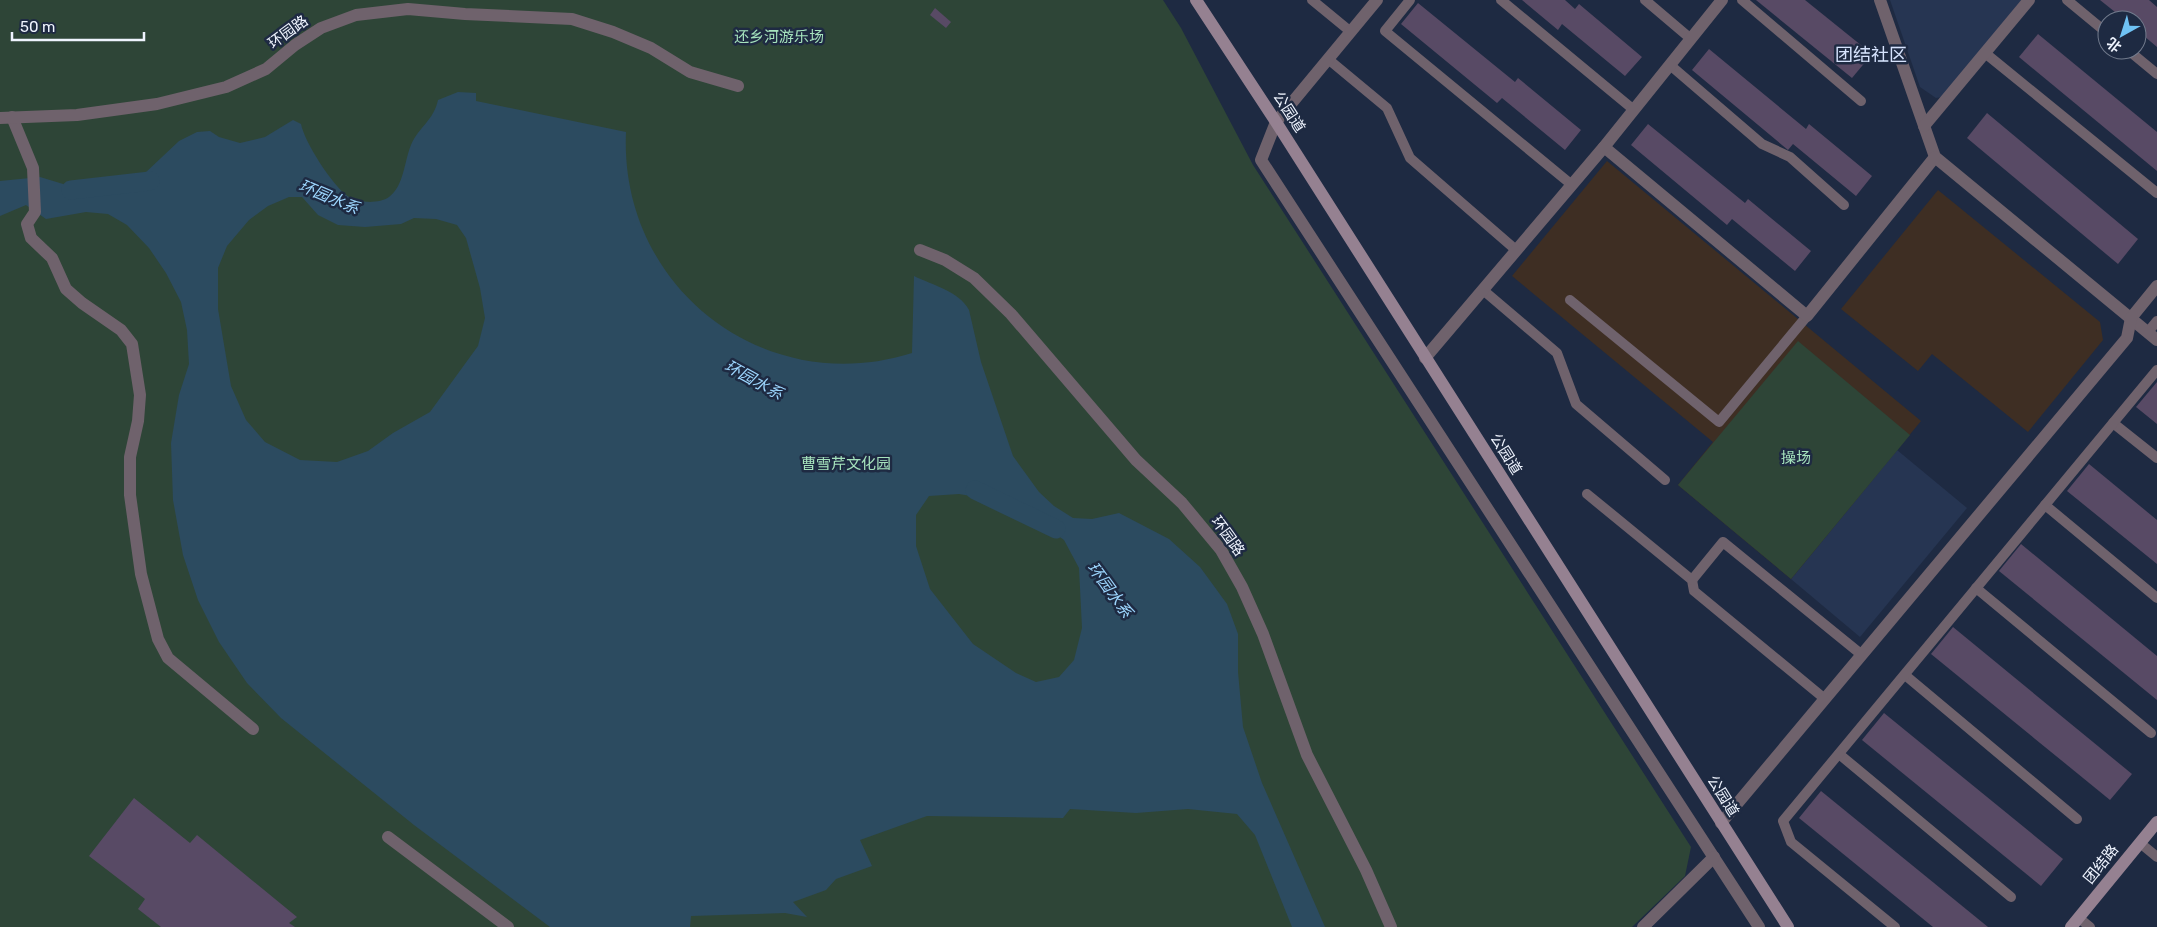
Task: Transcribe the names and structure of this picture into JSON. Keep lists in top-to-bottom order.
{
  "streets": {
    "main road": ["公园道", "团结路"],
    "street": ["环园路"]
  },
  "districts": ["团结社区"],
  "water": ["环园水系"],
  "parks": ["还乡河游乐场", "操场", "曹雪芹文化园"],
  "scale_bar": "50 m",
  "north": "bottom left"
}
